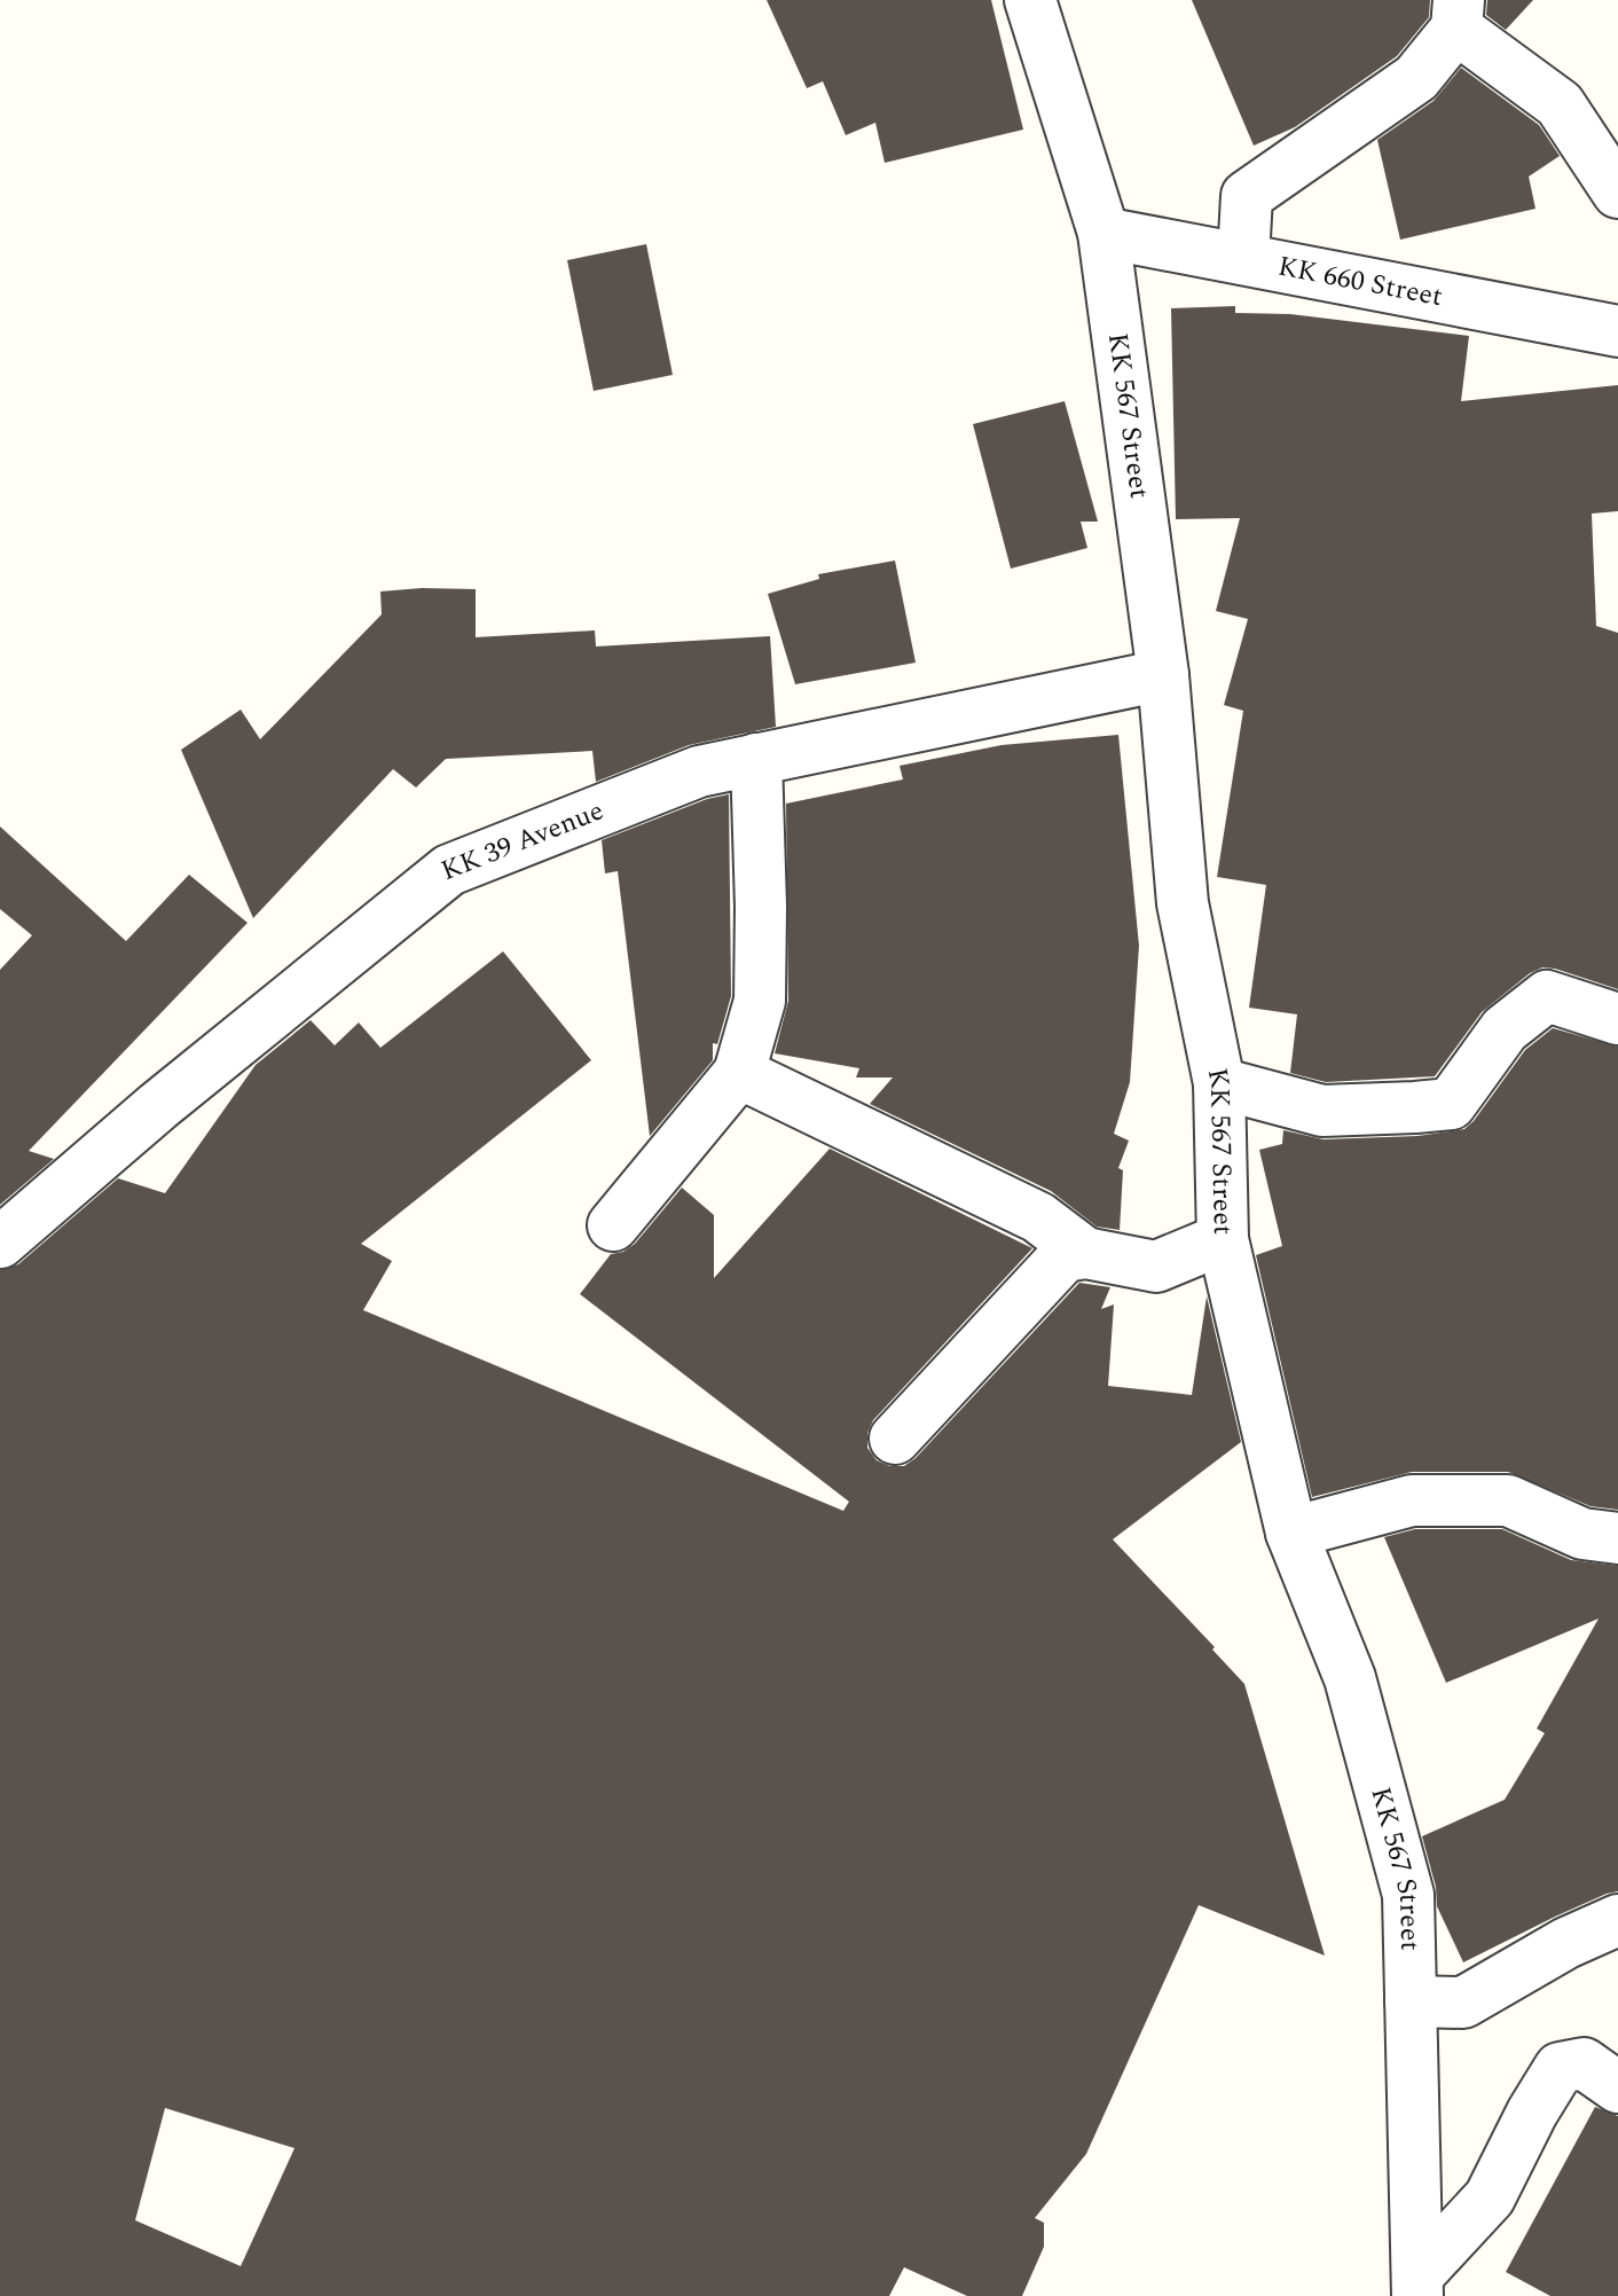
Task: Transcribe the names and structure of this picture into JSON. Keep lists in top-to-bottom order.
{
  "streets": {
    "street": ["KK 660 Street", "KK 567 Street", "KK 39 Avenue"]
  },
  "crossings": [
    ["KK 660 Street", "KK 567 Street"],
    ["KK 567 Street", "KK 39 Avenue"]
  ]
}
